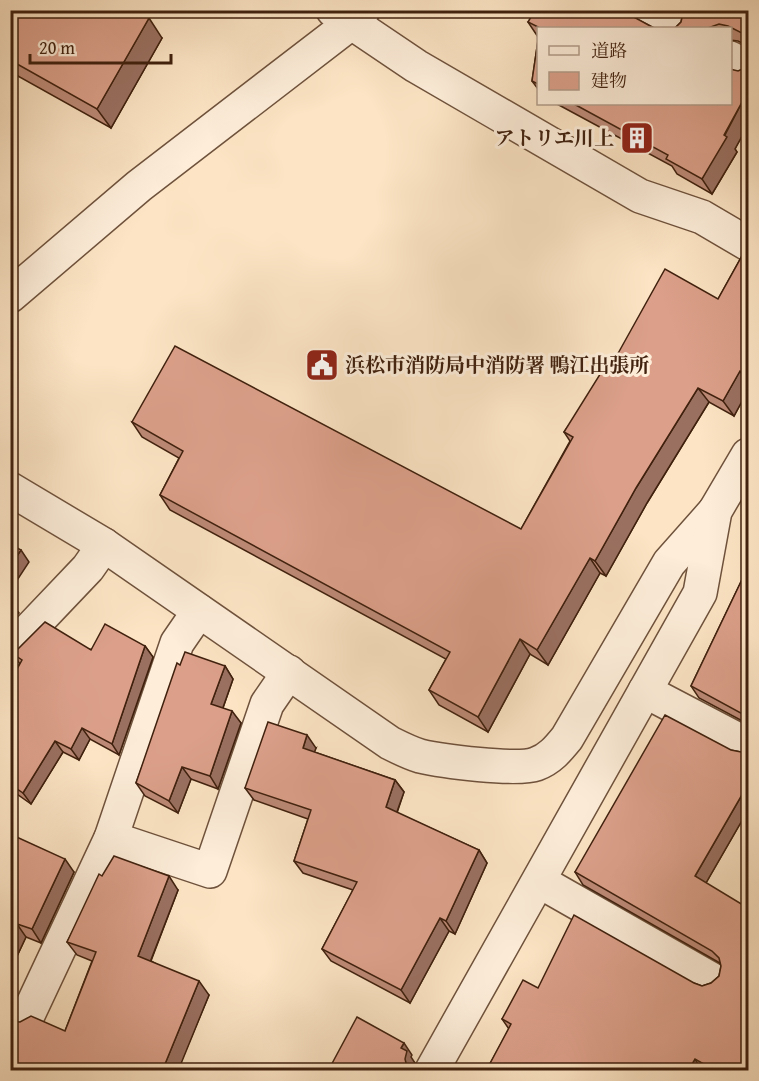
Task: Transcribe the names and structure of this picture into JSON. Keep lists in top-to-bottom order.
{
  "places": {
    "building": ["アトリエ川上"],
    "public building": ["浜松市消防局中消防署 鴨江出張所"]
  },
  "legend": ["道路", "建物"],
  "scale_bar": "20 m"
}
